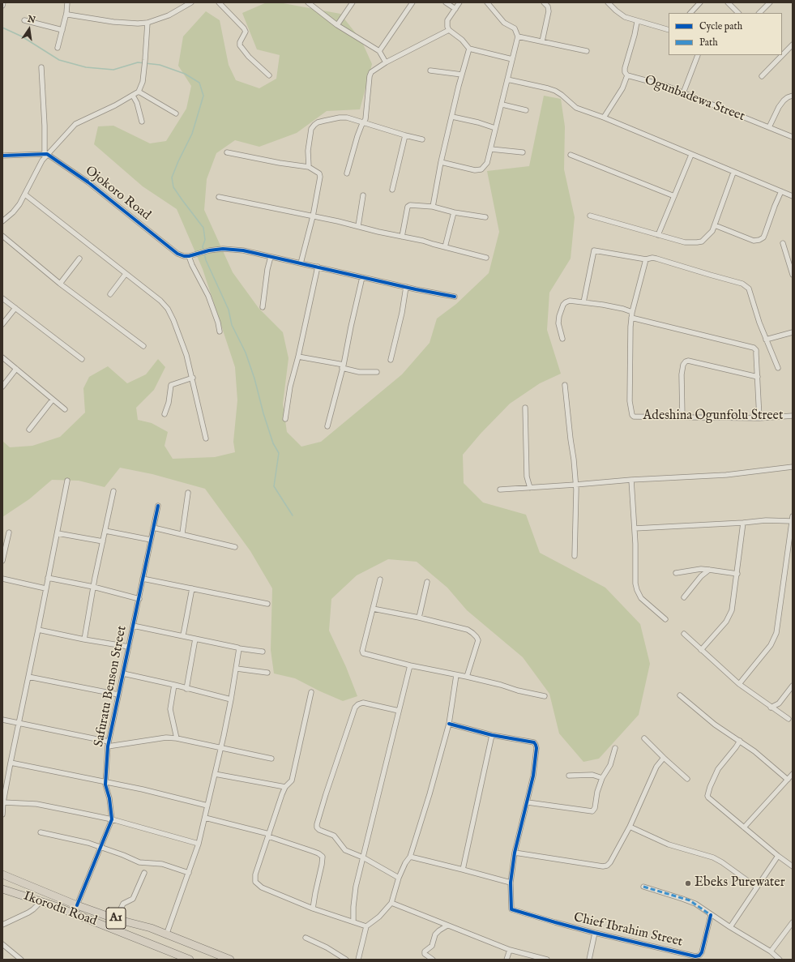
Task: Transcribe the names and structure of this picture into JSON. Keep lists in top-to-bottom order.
{
  "streets": {
    "highway": ["Ikorodu Road", "A1"],
    "street": [
      "Ogunbadewa Street",
      "Ojokoro Road",
      "Adeshina Ogunfolu Street",
      "Safuratu Benson Street",
      "Chief Ibrahim Street"
    ]
  },
  "crossings": [
    ["Safuratu Benson Street", "Ikorodu Road"]
  ],
  "places": ["Ebeks Purewater"],
  "legend": ["Cycle path", "Path"],
  "north": "top"
}
